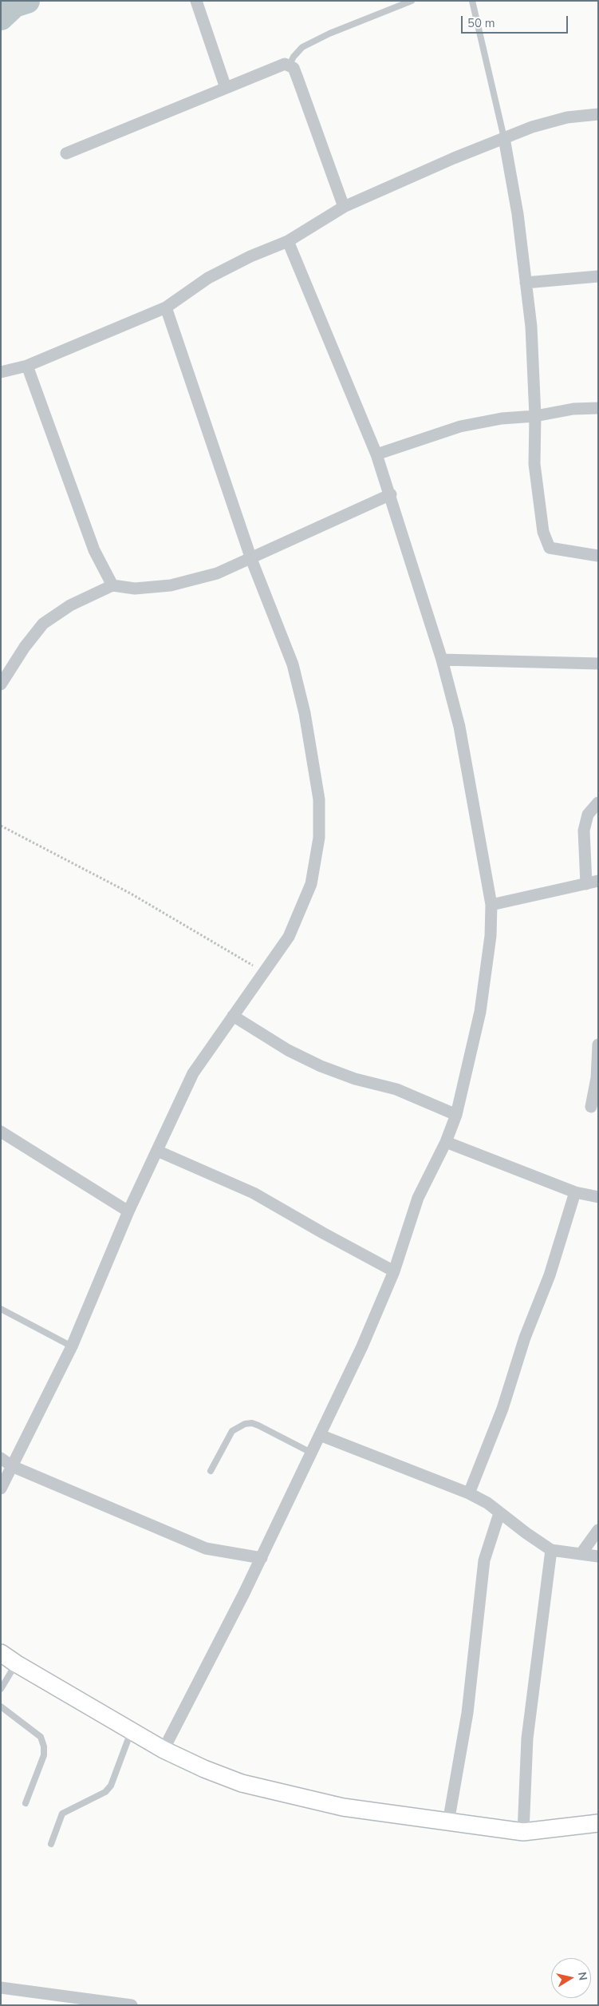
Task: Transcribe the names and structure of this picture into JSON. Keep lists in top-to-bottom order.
{
  "scale_bar": "50 m",
  "north": "right"
}
